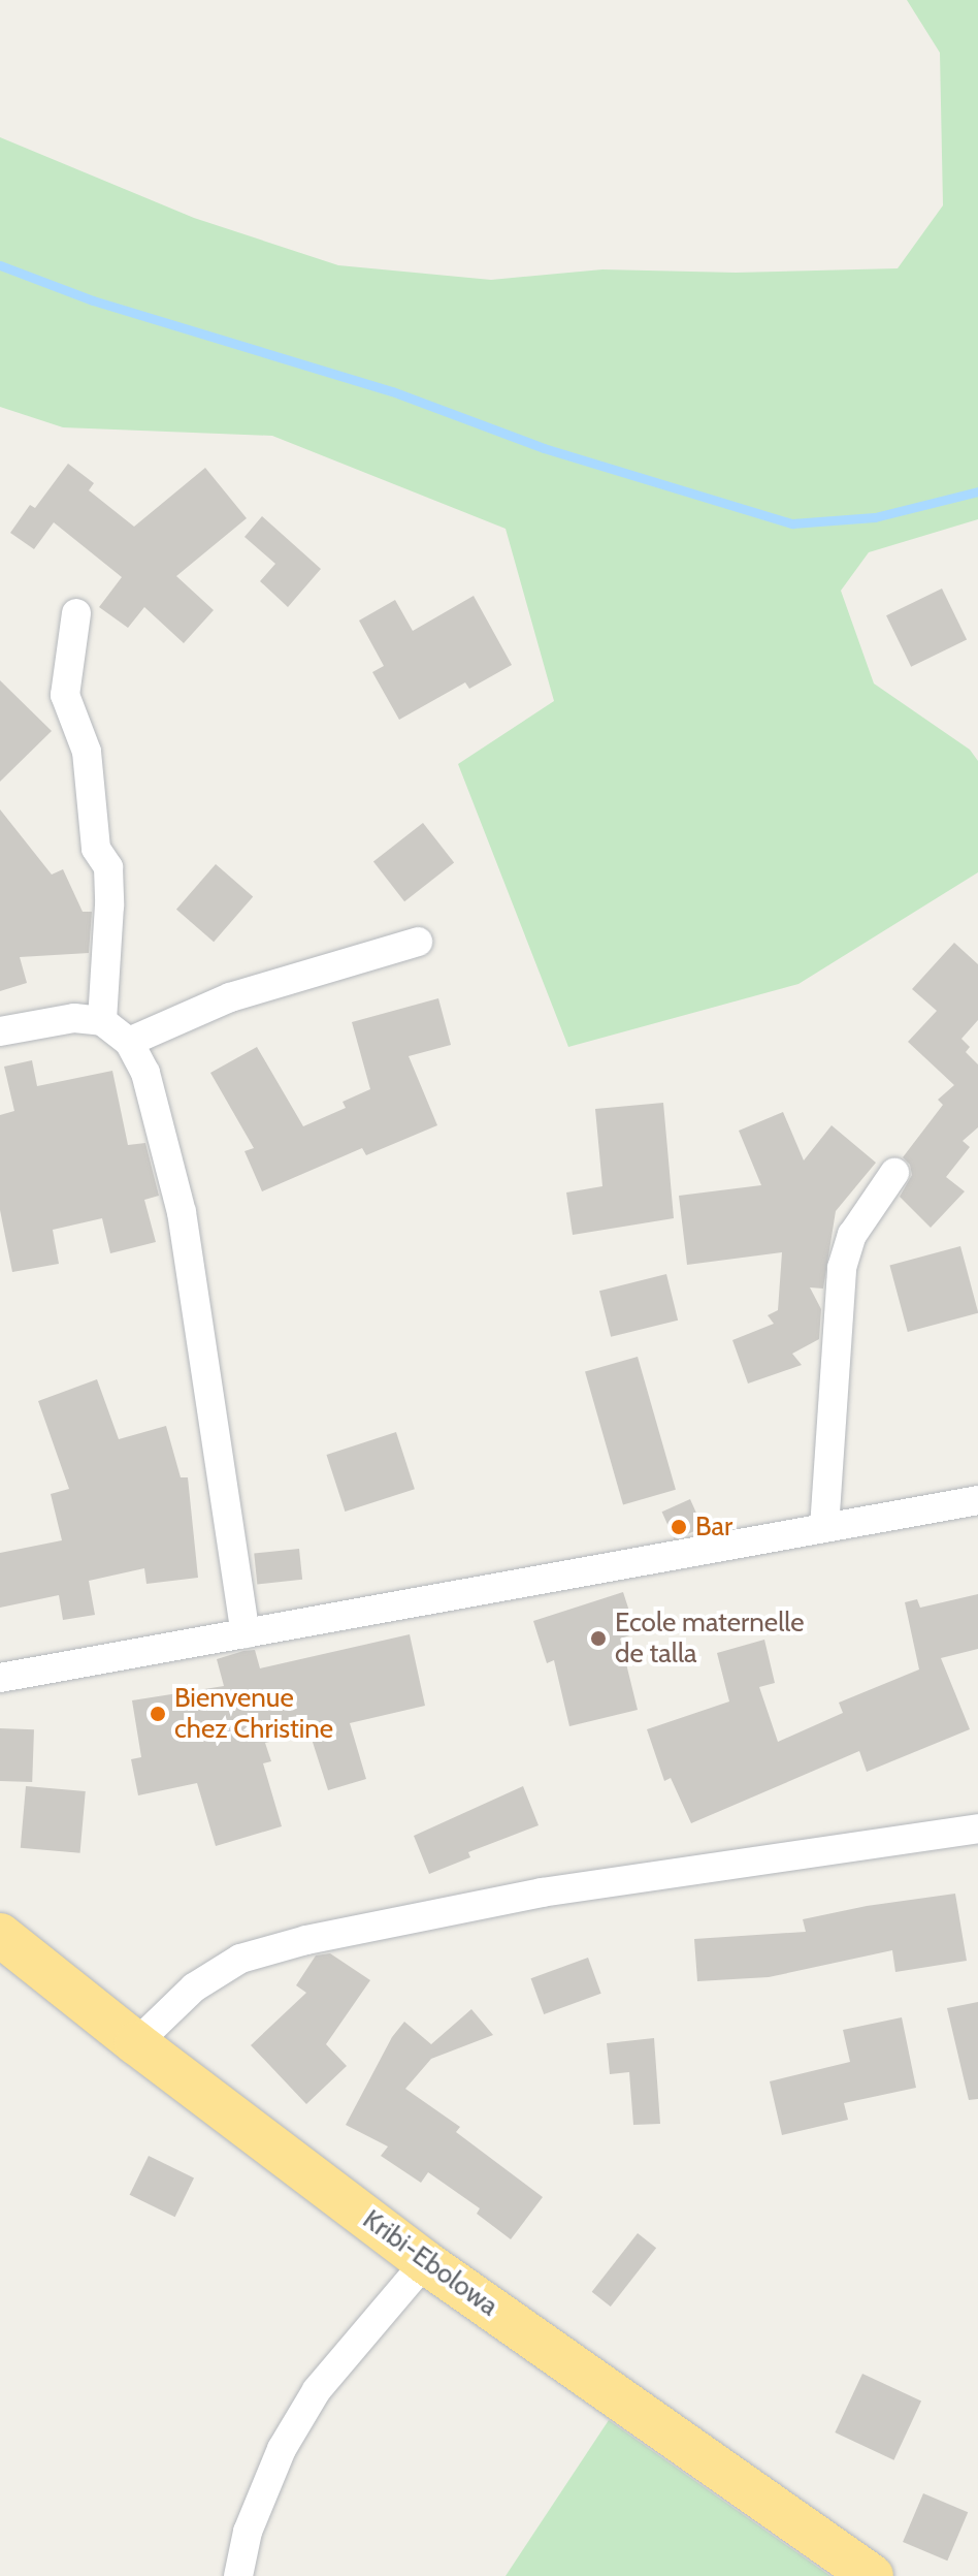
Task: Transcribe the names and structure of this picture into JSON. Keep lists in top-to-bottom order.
{
  "streets": {
    "highway": ["Kribi-Ebolowa"]
  },
  "places": ["Bar", "Ecole maternelle de talla", "Bienvenue chez Christine"]
}
